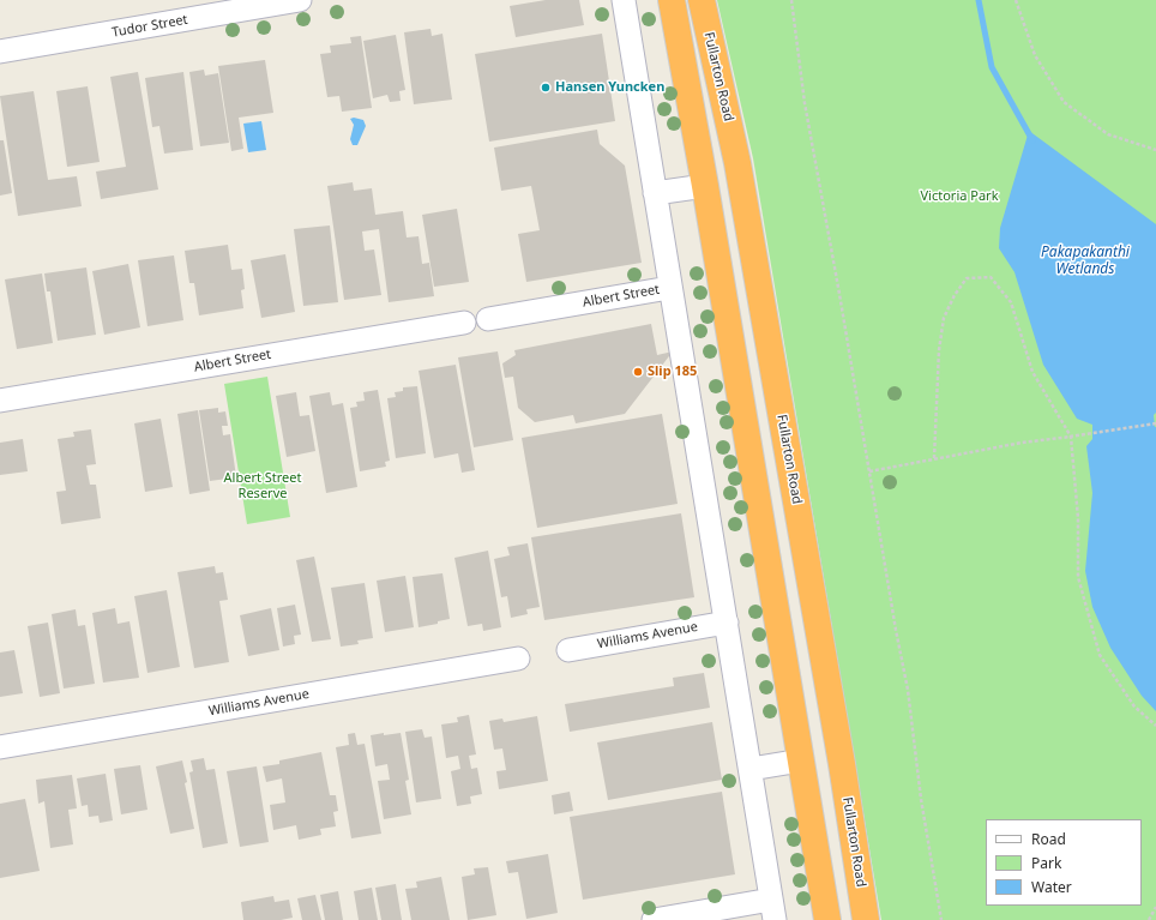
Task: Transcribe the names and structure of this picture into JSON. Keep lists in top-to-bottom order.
{
  "streets": {
    "highway": ["Fullarton Road"],
    "street": ["Tudor Street", "Albert Street", "Williams Avenue"]
  },
  "water": ["Pakapakanthi Wetlands"],
  "parks": ["Victoria Park", "Albert Street Reserve"],
  "places": ["Hansen Yuncken", "Slip 185"],
  "legend": ["Road", "Park", "Water"]
}
